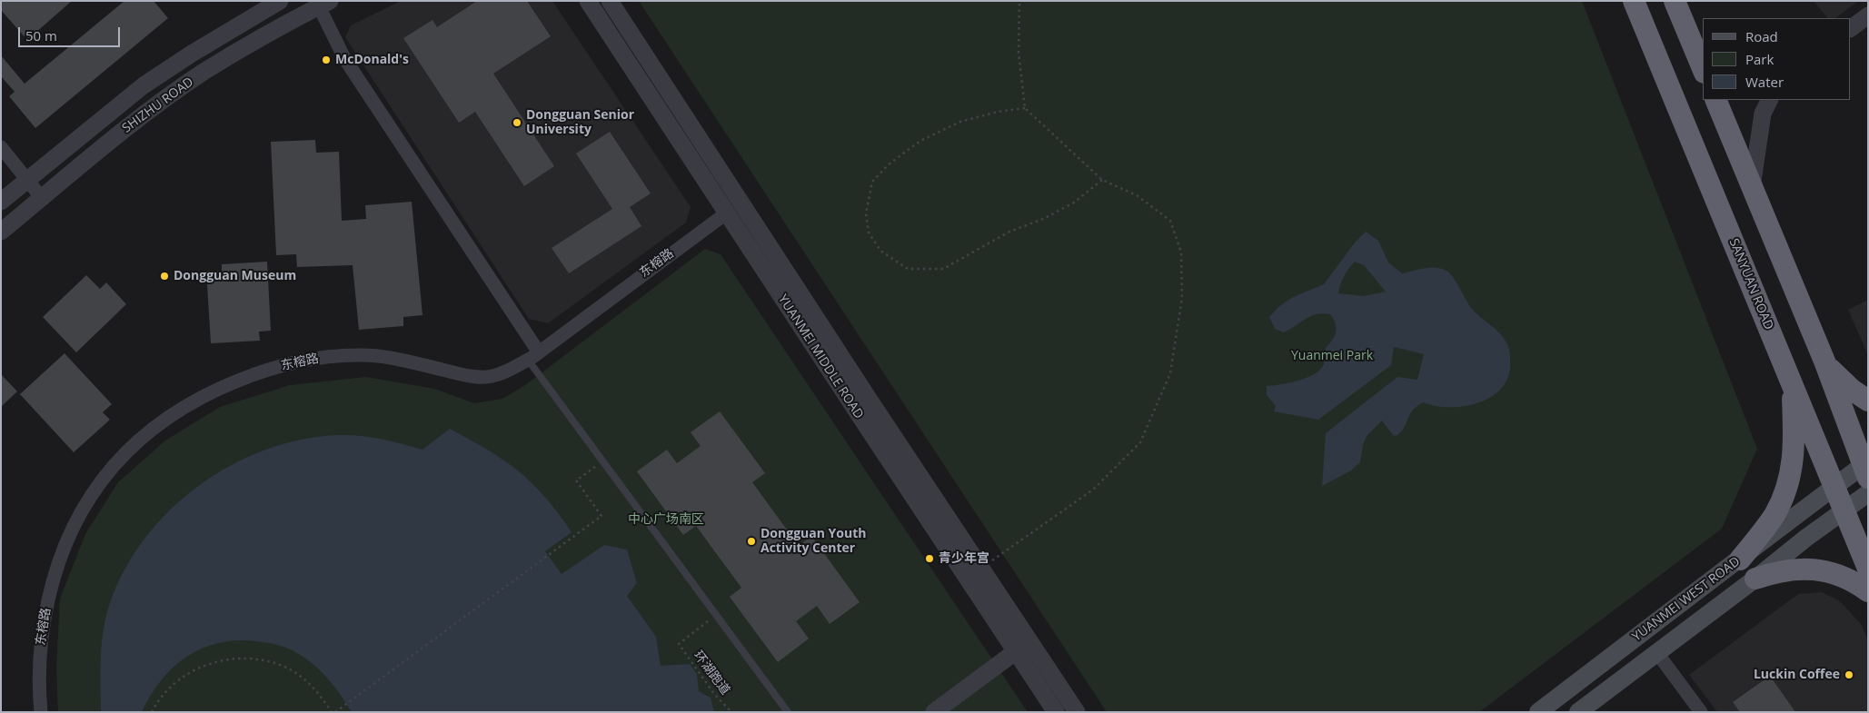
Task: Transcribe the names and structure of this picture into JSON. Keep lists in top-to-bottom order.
{
  "streets": {
    "highway": ["SANYUAN ROAD"],
    "main road": ["YUANMEI WEST ROAD"],
    "street": ["SHIZHU ROAD", "东榕路", "YUANMEI MIDDLE ROAD"],
    "path": ["环湖跑道"]
  },
  "crossings": [
    ["东榕路", "YUANMEI MIDDLE ROAD"],
    ["SANYUAN ROAD", "YUANMEI WEST ROAD"]
  ],
  "parks": ["Yuanmei Park", "中心广场南区"],
  "places": [
    "McDonald's",
    "Dongguan Senior University",
    "Dongguan Museum",
    "Dongguan Youth Activity Center",
    "青少年宫",
    "Luckin Coffee"
  ],
  "legend": ["Road", "Park", "Water"],
  "scale_bar": "50 m"
}
